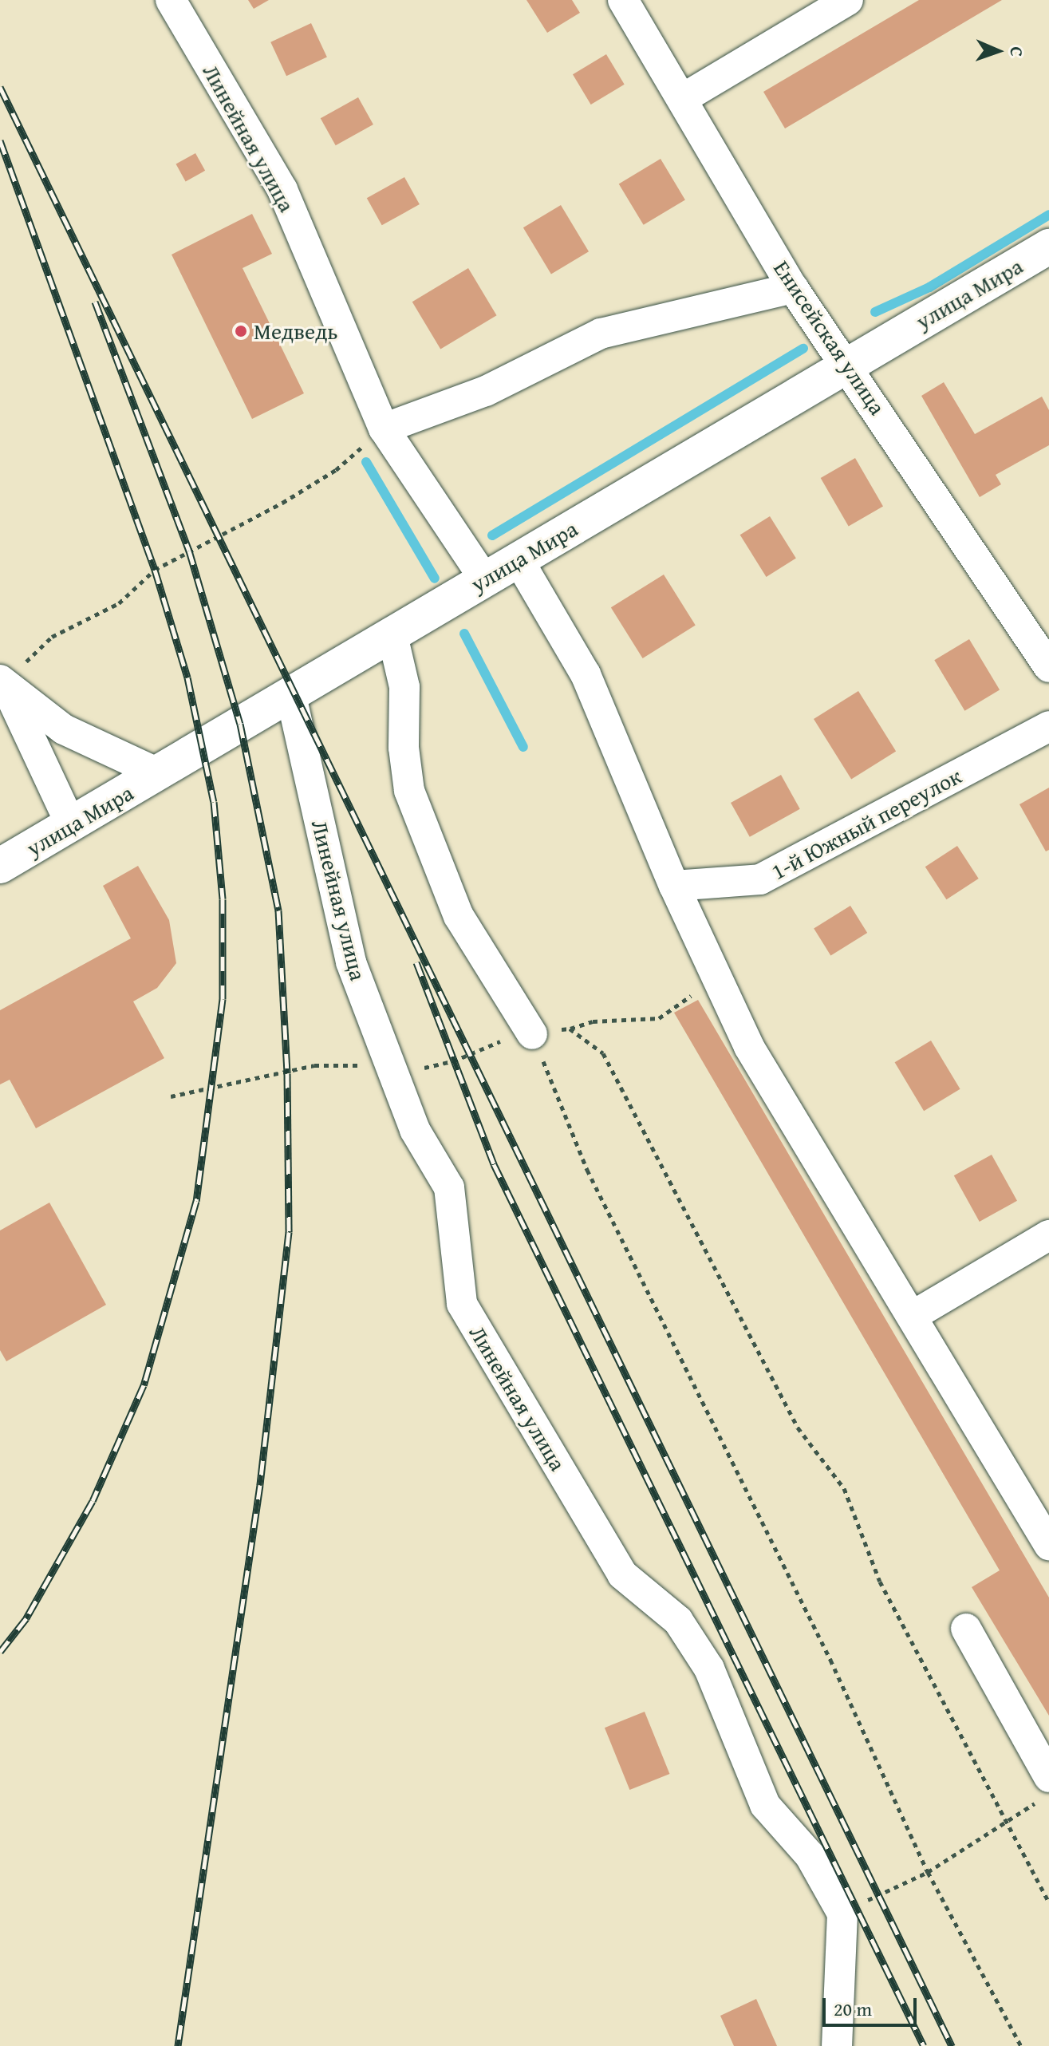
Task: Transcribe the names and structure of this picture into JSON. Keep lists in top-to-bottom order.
{
  "streets": {
    "main road": ["улица Мира"],
    "street": ["Линейная улица", "Енисейская улица", "1-й Южный переулок"]
  },
  "crossings": [
    ["Линейная улица", "улица Мира"],
    ["улица Мира", "Енисейская улица"]
  ],
  "places": ["Медведь"],
  "scale_bar": "20 m",
  "north": "right"
}
